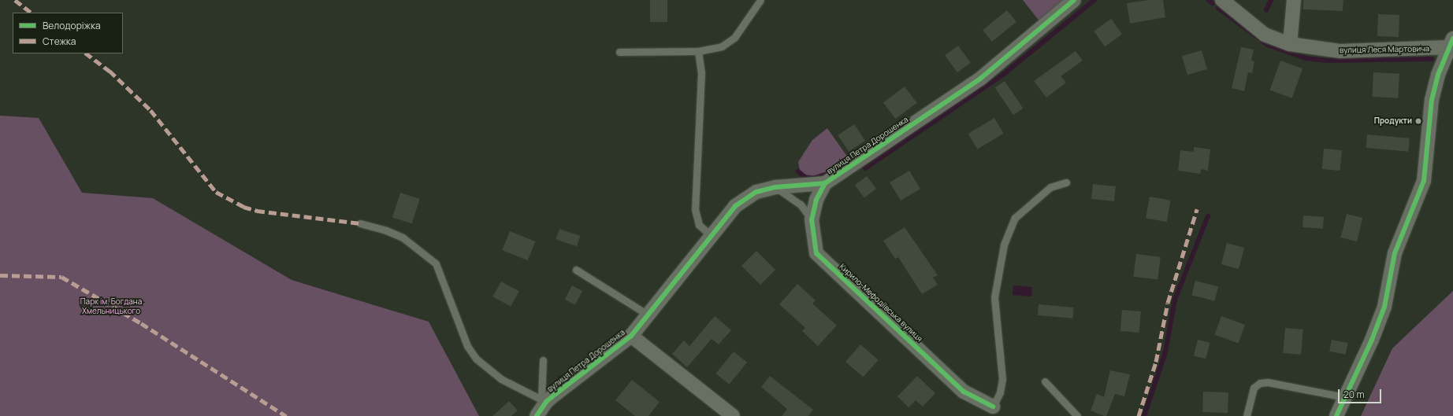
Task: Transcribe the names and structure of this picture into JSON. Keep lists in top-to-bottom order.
{
  "streets": {
    "street": ["вулиця Леся Мартовича", "вулиця Петра Дорошенка", "Кирило-Мефодіївська вулиця"]
  },
  "crossings": [
    ["вулиця Петра Дорошенка", "Кирило-Мефодіївська вулиця"]
  ],
  "parks": ["Парк ім. Богдана Хмельницького"],
  "places": ["Продукти"],
  "legend": ["Велодоріжка", "Стежка"],
  "scale_bar": "20 m"
}
